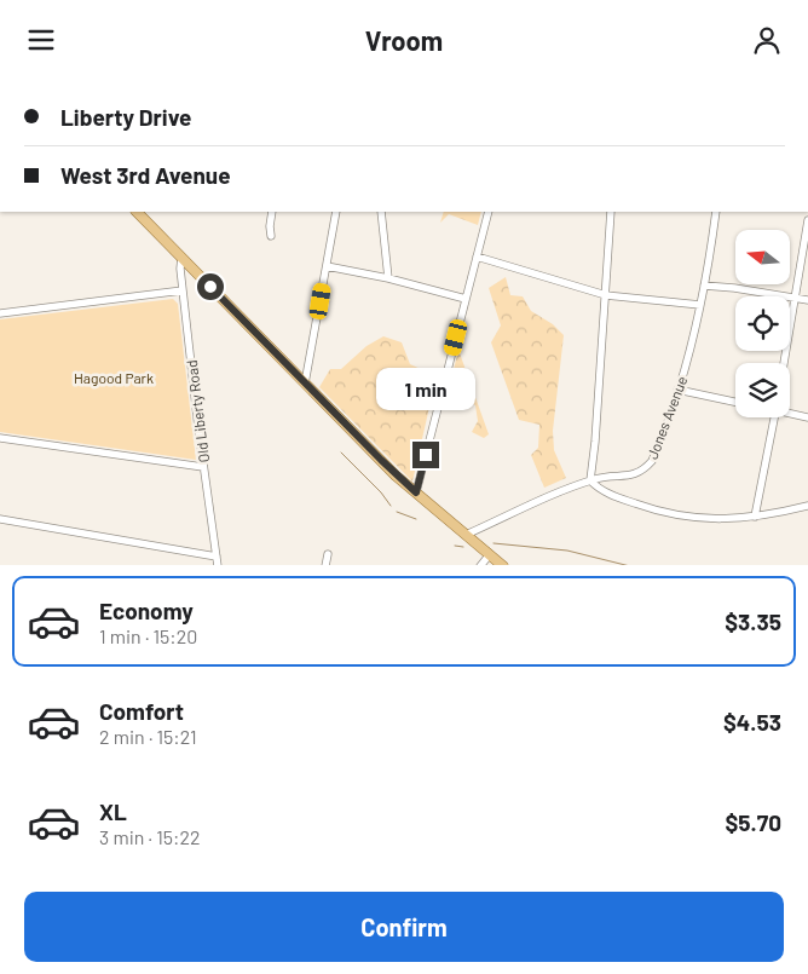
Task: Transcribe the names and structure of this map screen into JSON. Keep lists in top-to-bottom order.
{
  "streets": {
    "street": ["Old Liberty Road", "Jones Avenue"]
  },
  "parks": ["Hagood Park"],
  "north": "left",
  "page": {
    "header": "Vroom",
    "banner": ["Liberty Drive", "West 3rd Avenue"],
    "bubble": "1 min",
    "list": [
      {
        "name": "Economy",
        "note": "1 min · 15:20",
        "value": "$3.35"
      },
      {
        "name": "Comfort",
        "note": "2 min · 15:21",
        "value": "$4.53"
      },
      {
        "name": "XL",
        "note": "3 min · 15:22",
        "value": "$5.70"
      }
    ],
    "buttons": "Confirm"
  }
}
